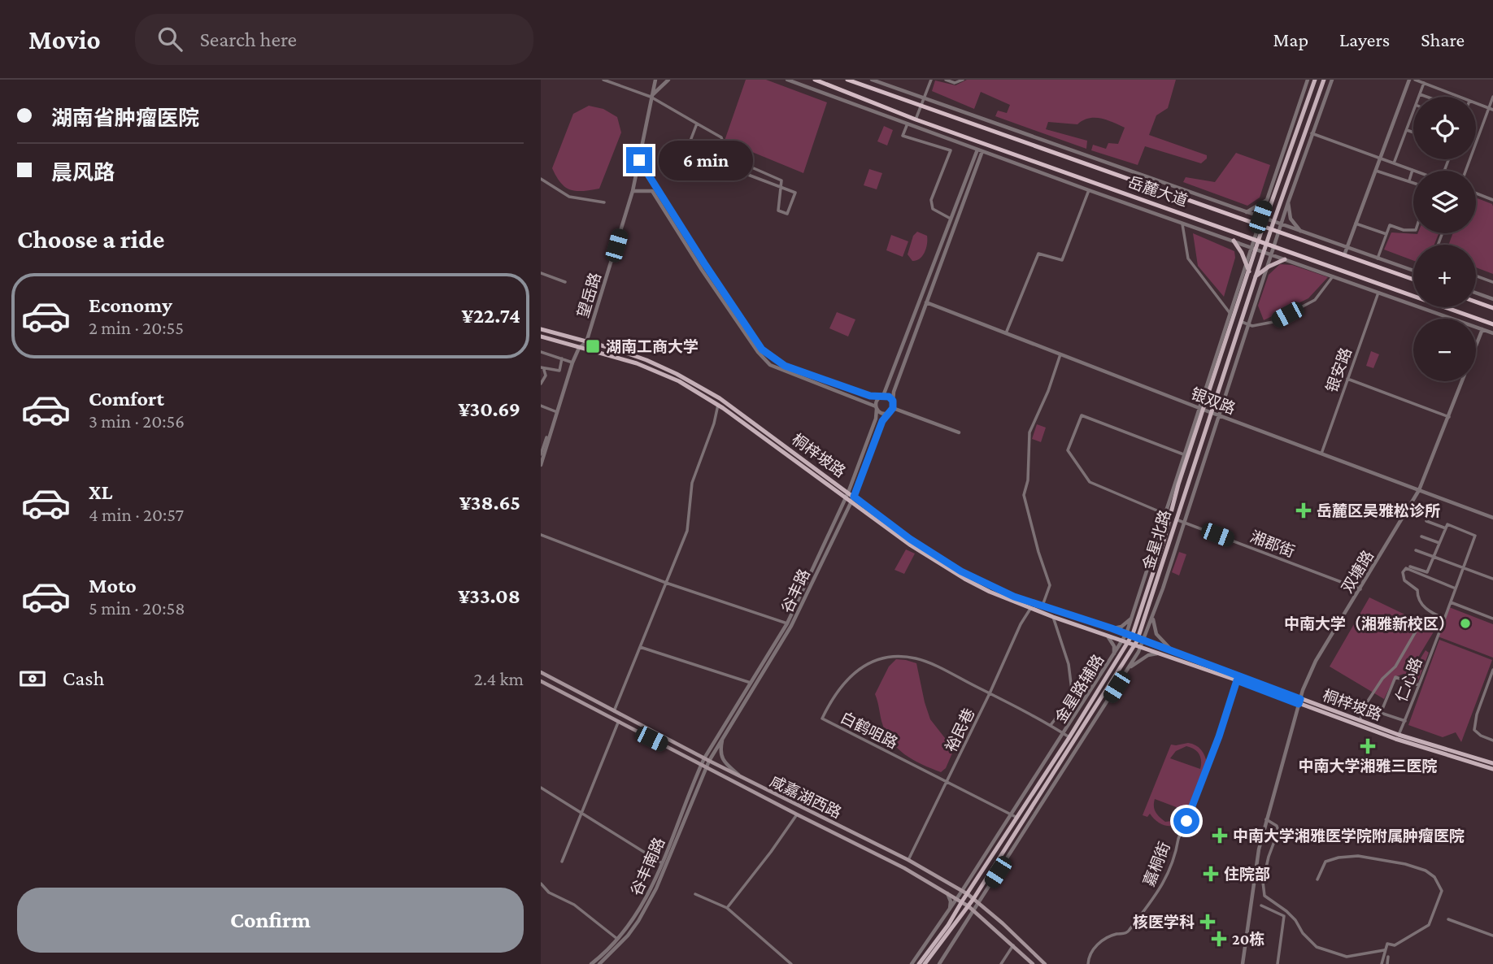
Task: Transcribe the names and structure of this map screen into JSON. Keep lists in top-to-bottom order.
{
  "streets": {
    "highway": ["岳麓大道"],
    "main road": ["桐梓坡路", "金星北路", "咸嘉湖西路"],
    "street": [
      "望岳路",
      "银安路",
      "银双路",
      "湘郡街",
      "双塘路",
      "谷丰路",
      "仁心路",
      "金星路辅路",
      "白鹤咀路",
      "裕民巷",
      "嘉桐街",
      "谷丰南路"
    ]
  },
  "crossings": [
    ["岳麓大道", "金星北路"],
    ["岳麓大道", "金星路辅路"],
    ["望岳路", "桐梓坡路"],
    ["银安路", "银双路"],
    ["银双路", "金星北路"],
    ["银双路", "双塘路"],
    ["银双路", "金星路辅路"],
    ["桐梓坡路", "金星北路"],
    ["桐梓坡路", "双塘路"],
    ["桐梓坡路", "谷丰路"],
    ["桐梓坡路", "仁心路"],
    ["桐梓坡路", "金星路辅路"],
    ["桐梓坡路", "裕民巷"],
    ["桐梓坡路", "嘉桐街"],
    ["金星北路", "湘郡街"],
    ["金星北路", "金星路辅路"],
    ["金星北路", "白鹤咀路"],
    ["金星北路", "咸嘉湖西路"],
    ["湘郡街", "双塘路"],
    ["谷丰路", "咸嘉湖西路"],
    ["谷丰路", "谷丰南路"],
    ["金星路辅路", "白鹤咀路"],
    ["金星路辅路", "咸嘉湖西路"],
    ["白鹤咀路", "裕民巷"],
    ["裕民巷", "咸嘉湖西路"],
    ["咸嘉湖西路", "谷丰南路"]
  ],
  "places": {
    "transit": ["湖南工商大学"],
    "health": [
      "岳麓区吴雅松诊所",
      "中南大学湘雅三医院",
      "中南大学湘雅医学院附属肿瘤医院",
      "住院部",
      "核医学科",
      "20栋"
    ],
    "other": ["中南大学（湘雅新校区）"]
  },
  "page": {
    "header": "Movio",
    "search": "Search here",
    "nav": ["Map", "Layers", "Share"],
    "banner": ["湖南省肿瘤医院", "晨风路"],
    "map_buttons": ["+", "−"],
    "bubble": "6 min",
    "heading": "Choose a ride",
    "list": [
      {
        "name": "Economy",
        "note": "2 min · 20:55",
        "value": "¥22.74"
      },
      {
        "name": "Comfort",
        "note": "3 min · 20:56",
        "value": "¥30.69"
      },
      {
        "name": "XL",
        "note": "4 min · 20:57",
        "value": "¥38.65"
      },
      {
        "name": "Moto",
        "note": "5 min · 20:58",
        "value": "¥33.08"
      }
    ],
    "pay": ["Cash", "2.4 km"],
    "buttons": "Confirm"
  }
}
